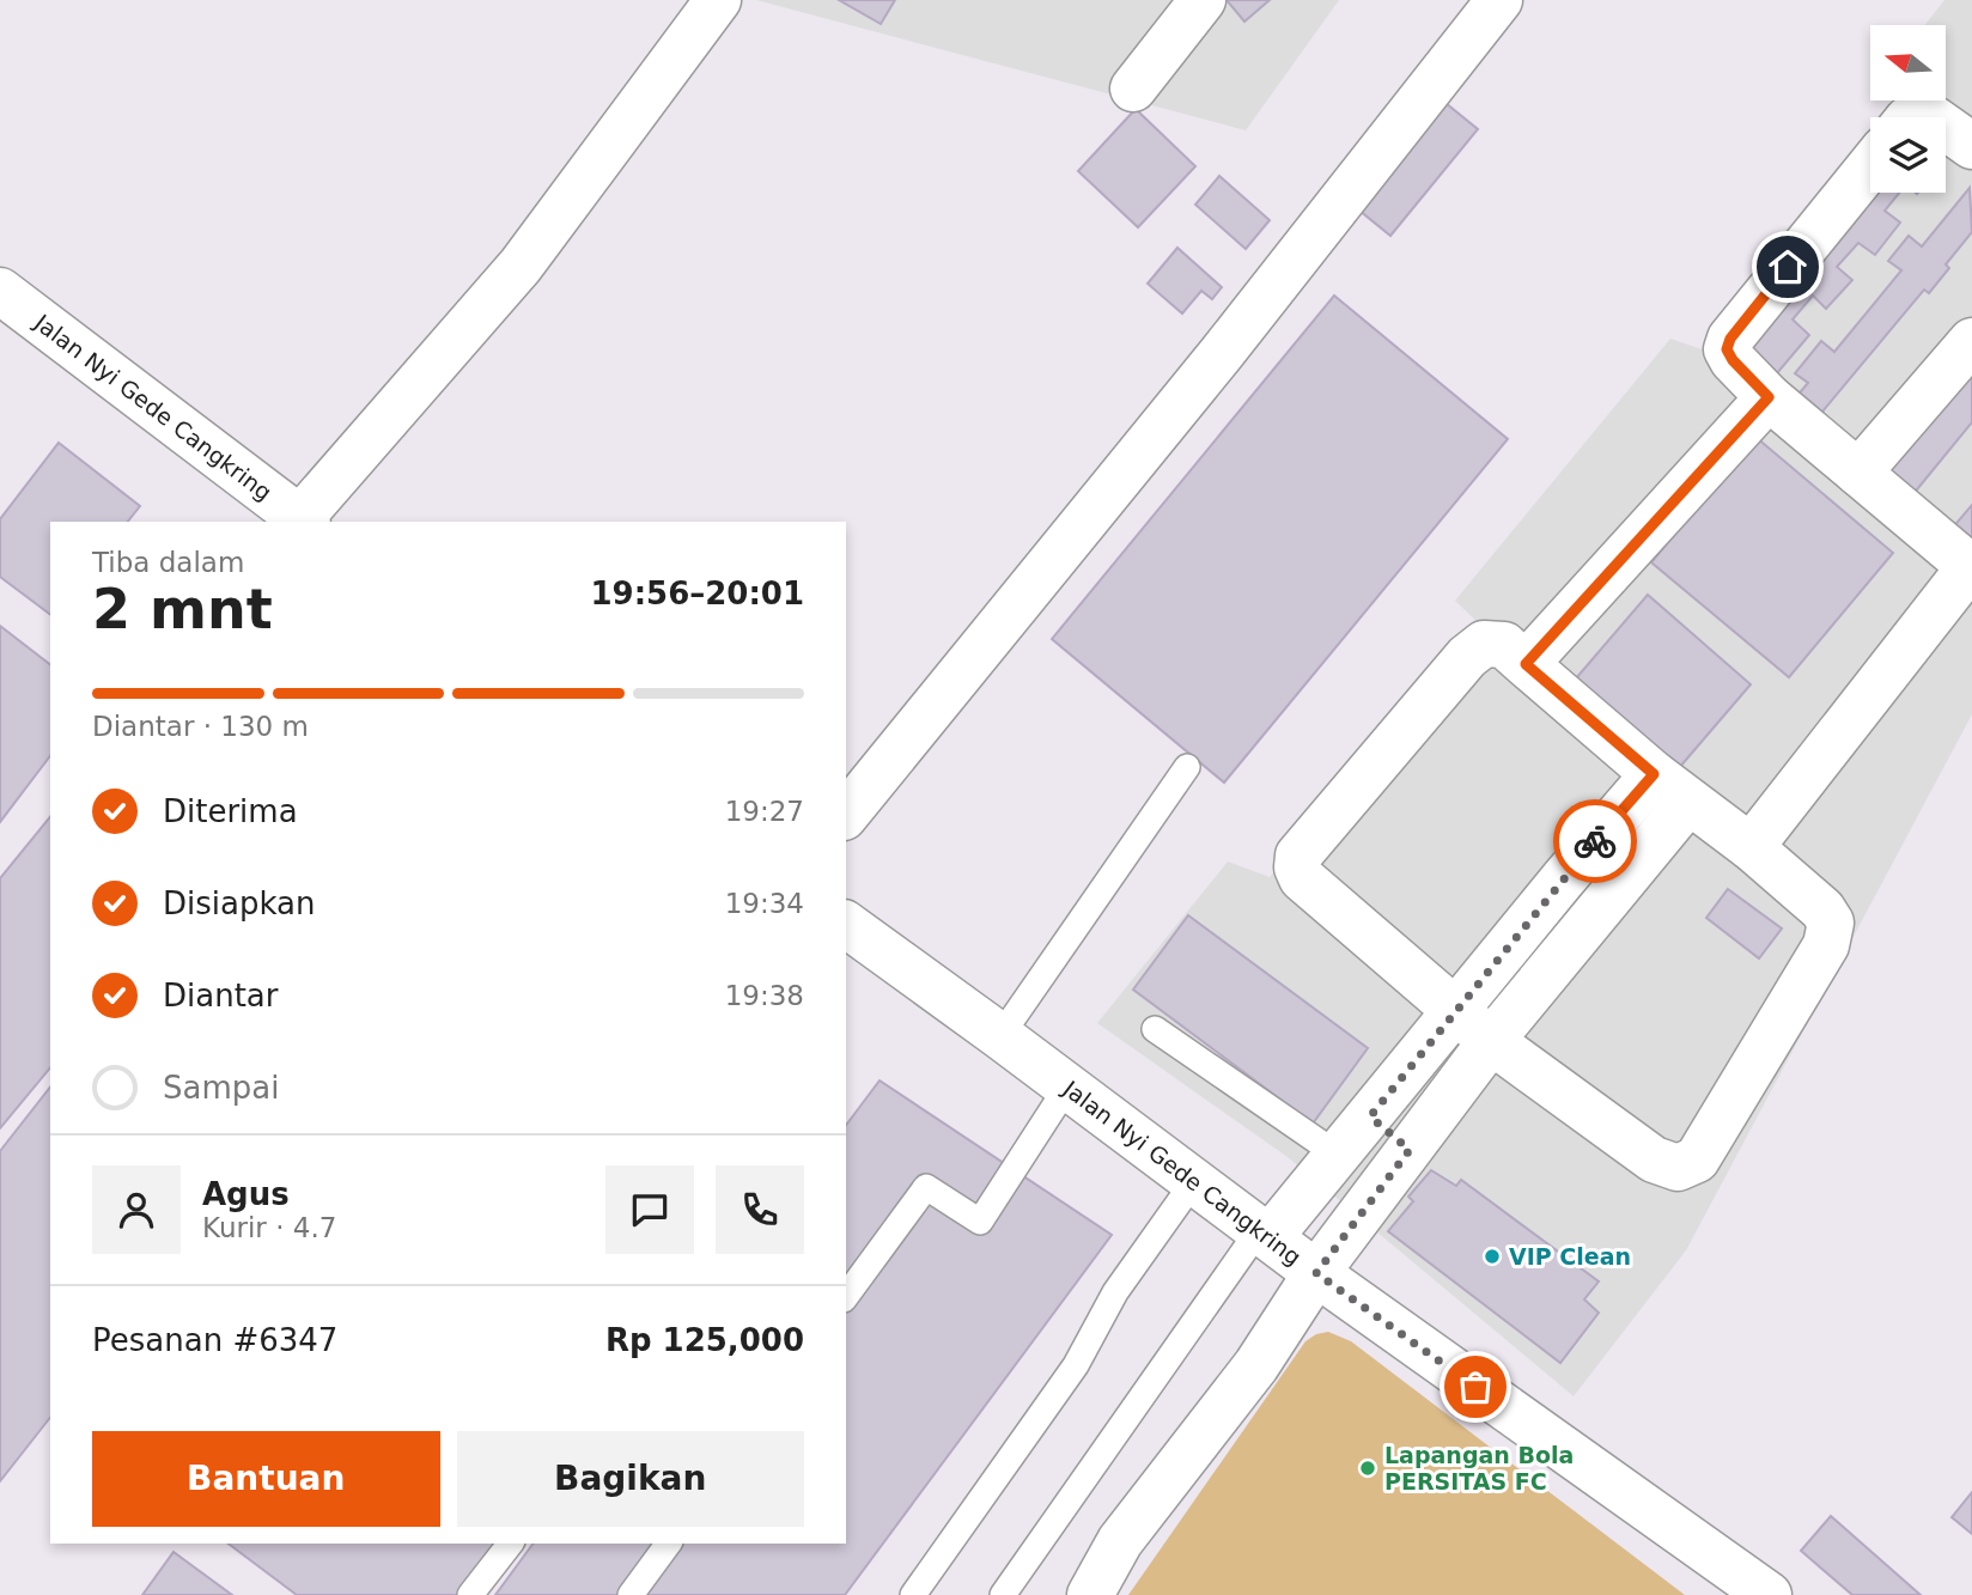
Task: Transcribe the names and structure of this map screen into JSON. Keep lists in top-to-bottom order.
{
  "streets": {
    "street": ["Jalan Nyi Gede Cangkring"]
  },
  "places": ["VIP Clean", "Lapangan Bola PERSITAS FC"],
  "north": "left",
  "page": {
    "heading": ["2 mnt", "Tiba dalam", "19:56–20:01"],
    "panel": [
      "Agus",
      "Kurir · 4.7",
      "Pesanan #6347",
      "Rp 125,000"
    ],
    "bar": "Diantar · 130 m",
    "list": [
      ["Diterima", "19:27"],
      ["Disiapkan", "19:34"],
      ["Diantar", "19:38"],
      "Sampai"
    ],
    "buttons": ["Bantuan", "Bagikan"]
  }
}
